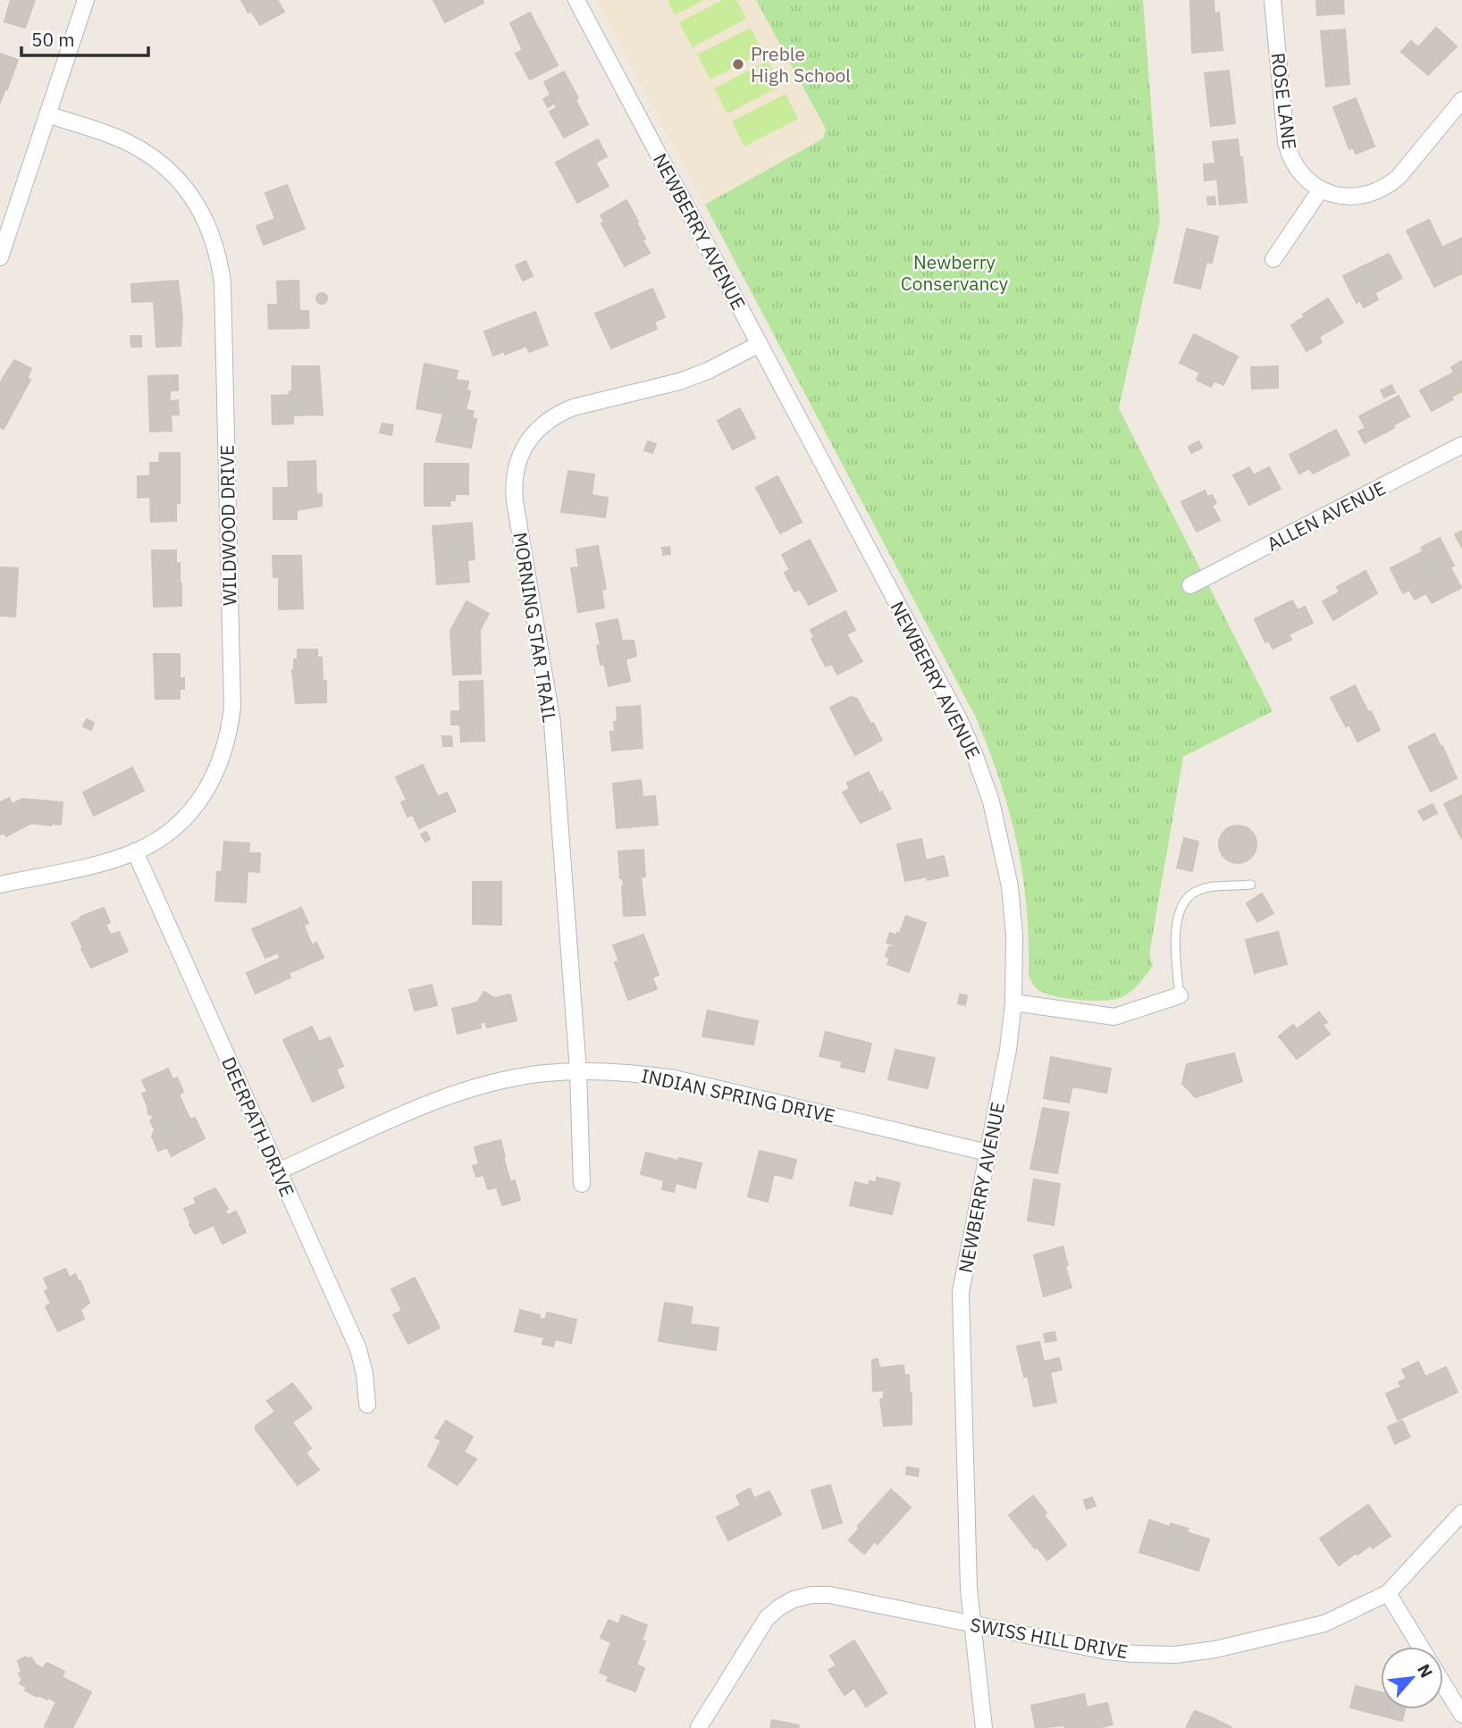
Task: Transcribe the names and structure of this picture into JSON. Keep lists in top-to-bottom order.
{
  "streets": {
    "street": [
      "ROSE LANE",
      "NEWBERRY AVENUE",
      "ALLEN AVENUE",
      "WILDWOOD DRIVE",
      "MORNING STAR TRAIL",
      "INDIAN SPRING DRIVE",
      "DEERPATH DRIVE",
      "SWISS HILL DRIVE"
    ]
  },
  "crossings": [
    ["NEWBERRY AVENUE", "MORNING STAR TRAIL"],
    ["NEWBERRY AVENUE", "INDIAN SPRING DRIVE"],
    ["NEWBERRY AVENUE", "SWISS HILL DRIVE"],
    ["WILDWOOD DRIVE", "DEERPATH DRIVE"],
    ["MORNING STAR TRAIL", "INDIAN SPRING DRIVE"],
    ["INDIAN SPRING DRIVE", "DEERPATH DRIVE"]
  ],
  "parks": ["Newberry Conservancy"],
  "places": ["Preble High School"],
  "scale_bar": "50 m",
  "north": "top right"
}
